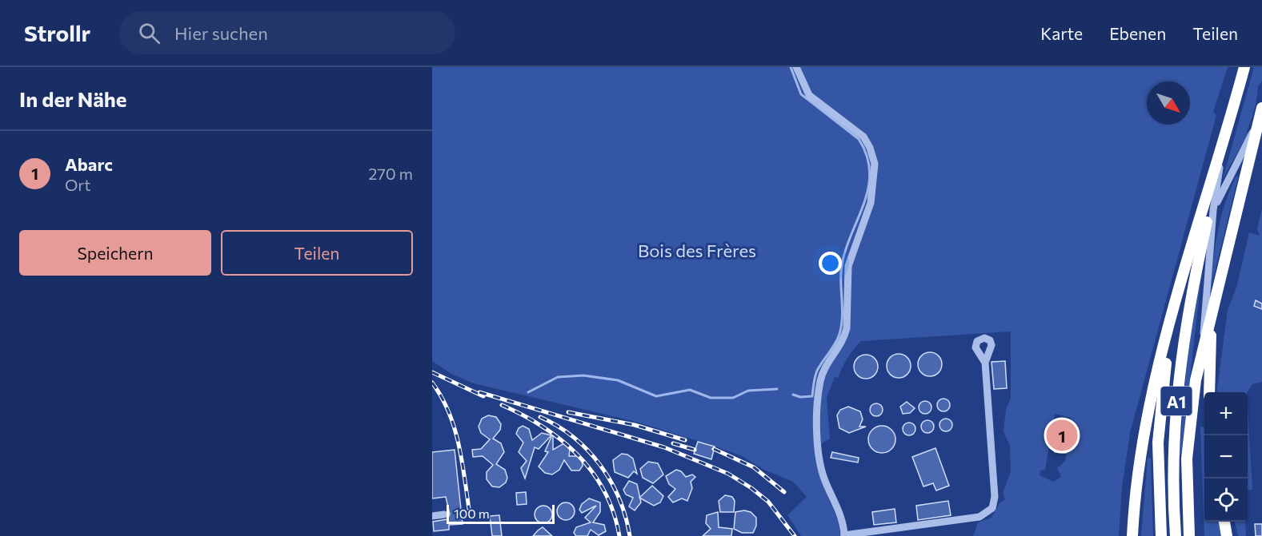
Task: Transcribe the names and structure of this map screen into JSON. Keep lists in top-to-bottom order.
{
  "streets": {
    "highway": ["A1"]
  },
  "parks": ["Bois des Frères"],
  "scale_bar": "100 m",
  "north": "bottom right",
  "page": {
    "header": "Strollr",
    "search": "Hier suchen",
    "nav": ["Karte", "Ebenen", "Teilen"],
    "heading": "In der Nähe",
    "list": [
      {
        "mark": "1",
        "name": "Abarc",
        "note": "Ort",
        "value": "270 m"
      }
    ],
    "buttons": ["Speichern", "Teilen"],
    "map_buttons": ["+", "−"],
    "pins": "1",
    "scale": "100 m"
  }
}
